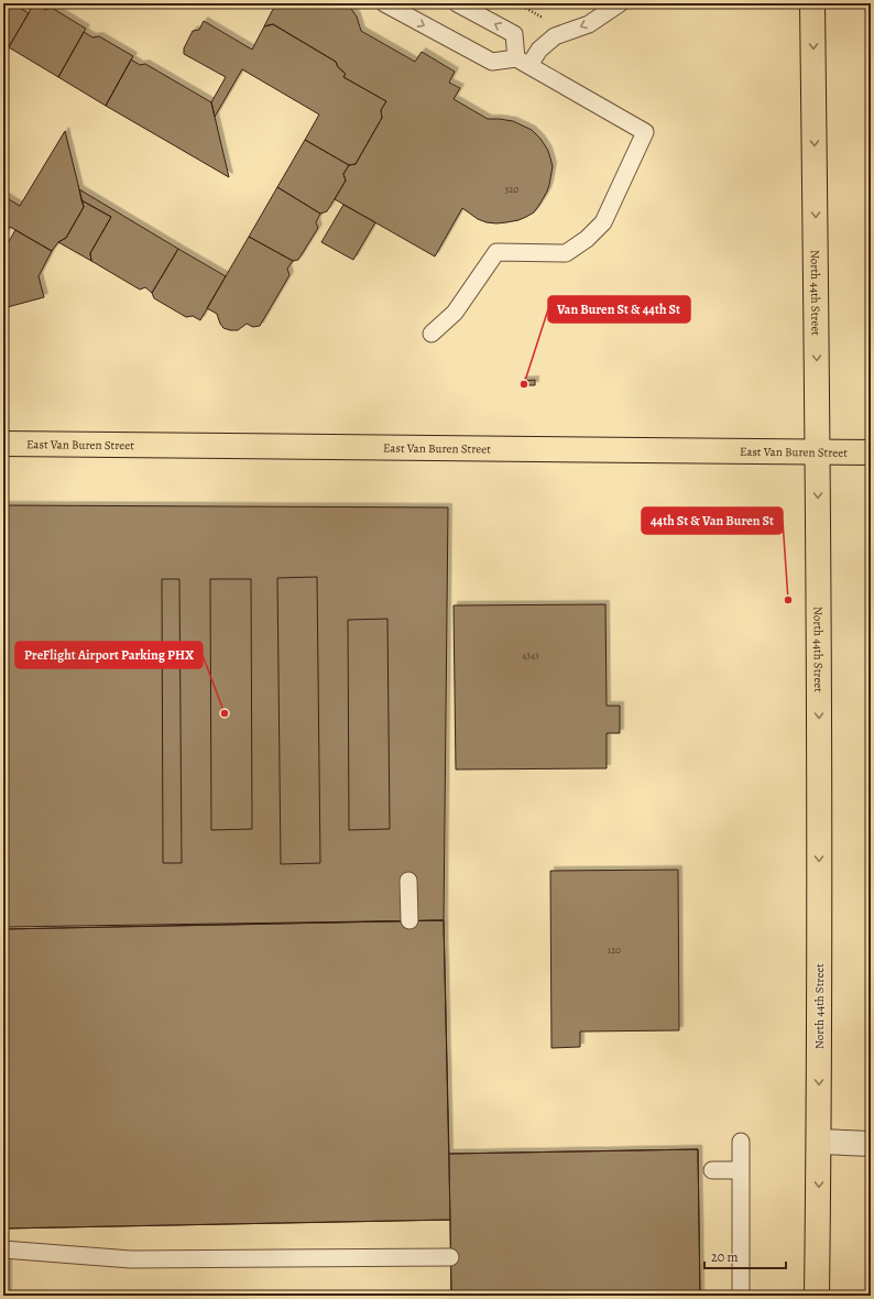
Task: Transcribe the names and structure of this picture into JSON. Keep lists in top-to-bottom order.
{
  "streets": {
    "main road": ["North 44th Street", "East Van Buren Street"]
  },
  "crossings": [
    ["North 44th Street", "East Van Buren Street"]
  ],
  "one_way": ["North 44th Street"],
  "places": ["Van Buren St & 44th St", "44th St & Van Buren St", "PreFlight Airport Parking PHX"],
  "house_numbers": ["320", "4343", "120"],
  "scale_bar": "20 m"
}
